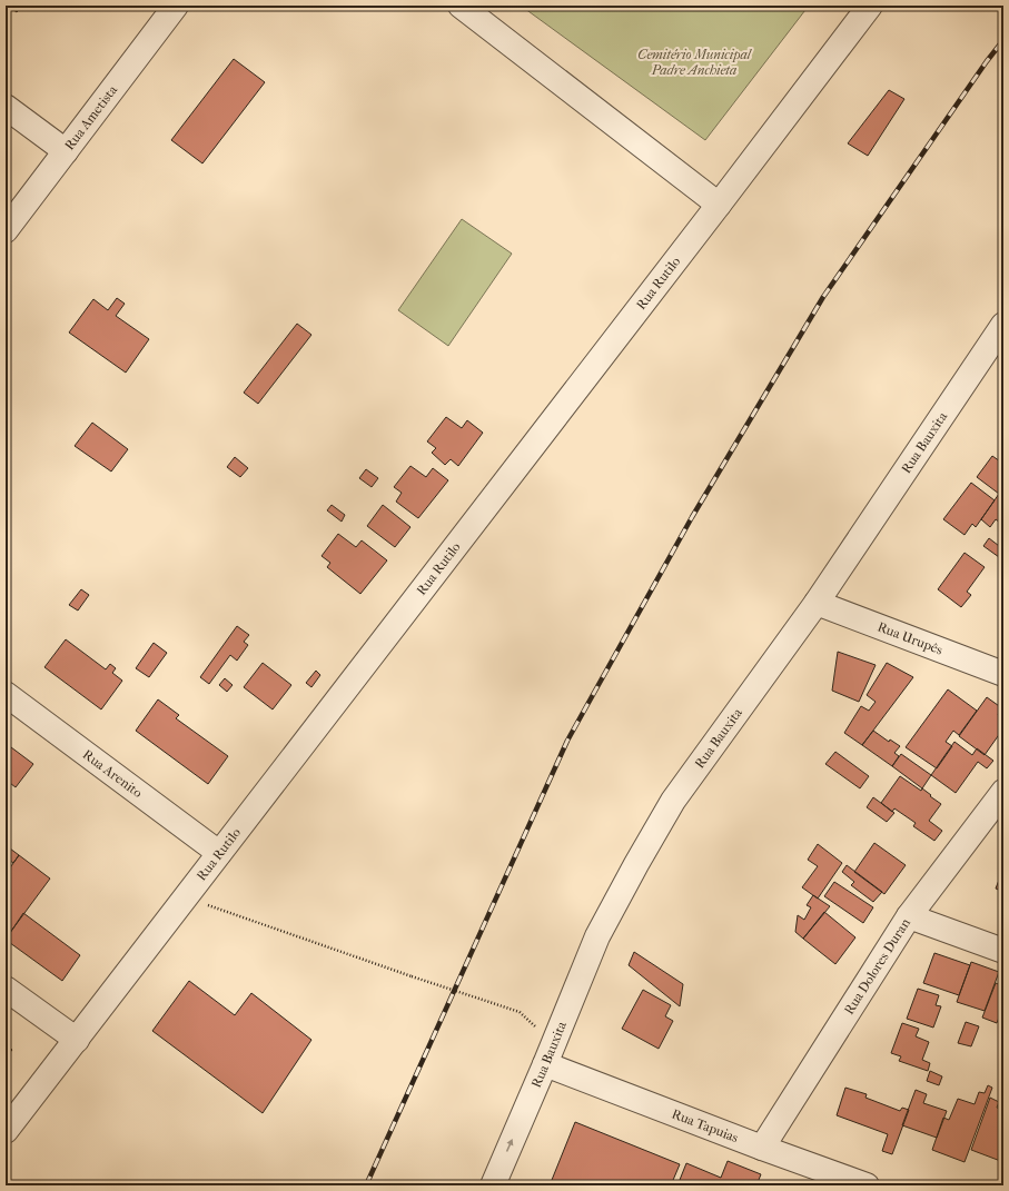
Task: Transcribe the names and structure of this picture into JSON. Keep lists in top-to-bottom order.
{
  "streets": {
    "street": [
      "Rua Ametista",
      "Rua Rutilo",
      "Rua Bauxita",
      "Rua Urupês",
      "Rua Arenito",
      "Rua Dolores Duran",
      "Rua Tapuias"
    ]
  },
  "crossings": [
    ["Rua Rutilo", "Rua Arenito"],
    ["Rua Bauxita", "Rua Urupês"],
    ["Rua Bauxita", "Rua Tapuias"],
    ["Rua Dolores Duran", "Rua Tapuias"]
  ],
  "parks": ["Cemitério Municipal Padre Anchieta"]
}
